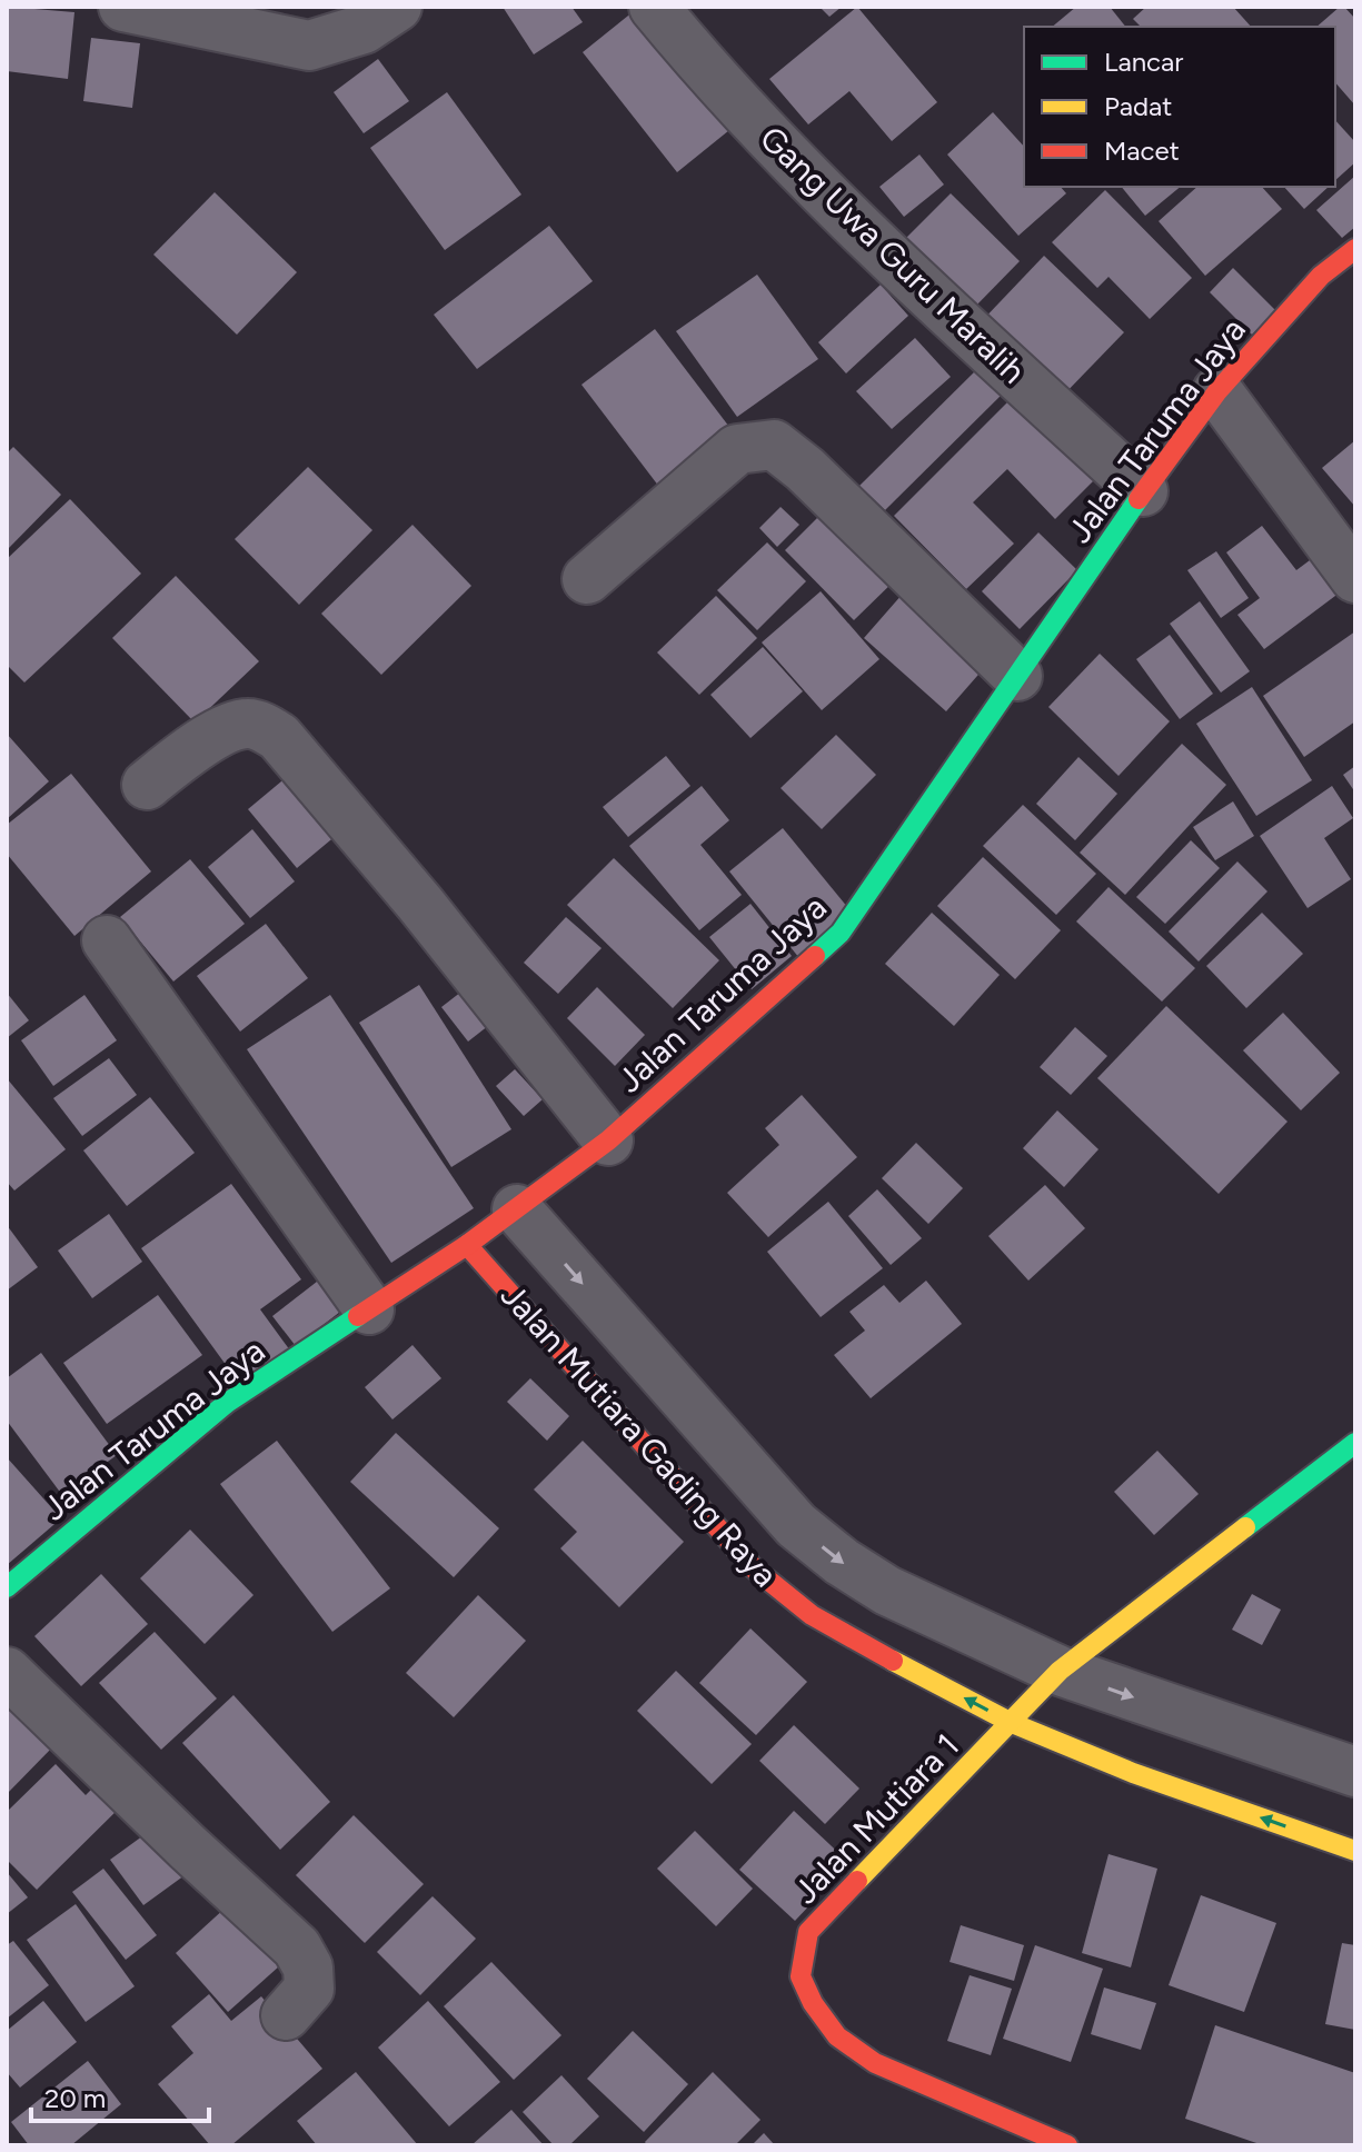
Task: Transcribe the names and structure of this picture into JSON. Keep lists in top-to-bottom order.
{
  "streets": {
    "street": [
      "Gang Uwa Guru Maralih",
      "Jalan Taruma Jaya",
      "Jalan Mutiara Gading Raya",
      "Jalan Mutiara 1"
    ]
  },
  "crossings": [
    ["Gang Uwa Guru Maralih", "Jalan Taruma Jaya"],
    ["Jalan Taruma Jaya", "Jalan Mutiara Gading Raya"],
    ["Jalan Mutiara Gading Raya", "Jalan Mutiara 1"]
  ],
  "legend": ["Lancar", "Padat", "Macet"],
  "scale_bar": "20 m"
}
